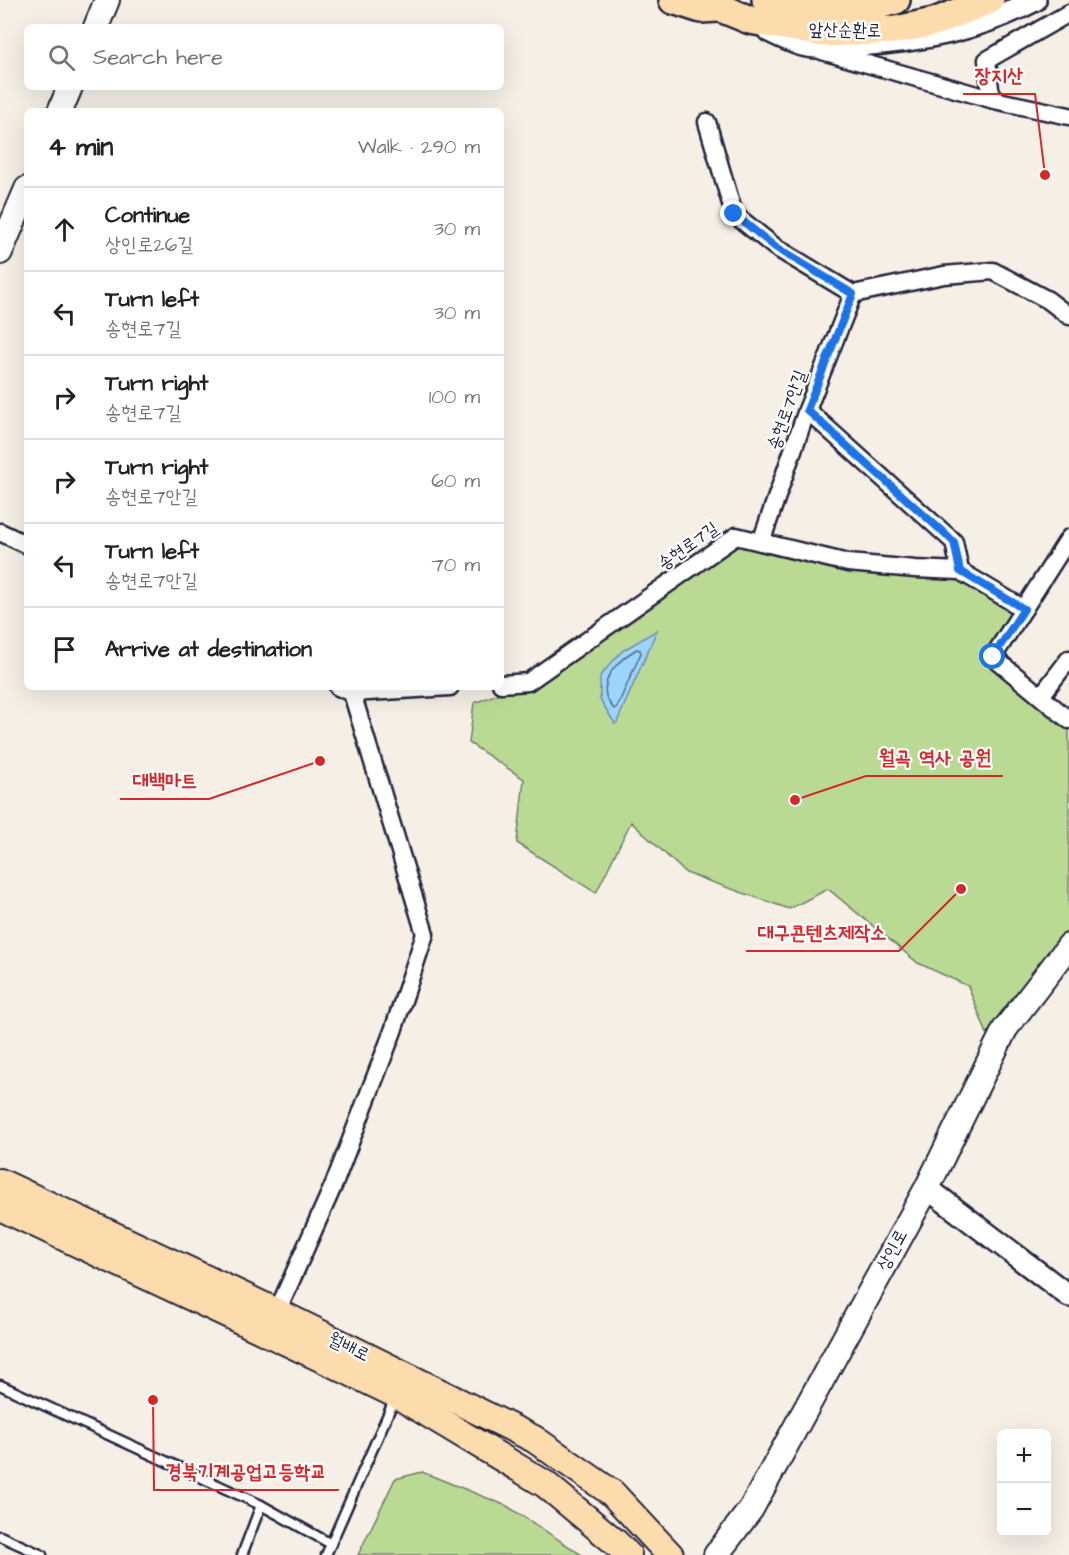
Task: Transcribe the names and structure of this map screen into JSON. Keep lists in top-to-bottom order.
{
  "streets": {
    "highway": ["앞산순환로"],
    "main road": ["상인로", "월배로"],
    "street": ["송현로7안길", "송현로7길"]
  },
  "crossings": [
    ["송현로7안길", "송현로7길"]
  ],
  "places": [
    "장지산",
    "대백마트",
    "월곡 역사 공원",
    "대구콘텐츠제작소",
    "경북기계공업고등학교"
  ],
  "page": {
    "search": "Search here",
    "heading": ["4 min", "Walk · 290 m"],
    "list": [
      ["Continue", "상인로26길", "30 m"],
      ["Turn left", "송현로7길", "30 m"],
      ["Turn right", "송현로7길", "100 m"],
      ["Turn right", "송현로7안길", "60 m"],
      ["Turn left", "송현로7안길", "70 m"],
      "Arrive at destination"
    ],
    "map_buttons": ["+", "−"]
  }
}
